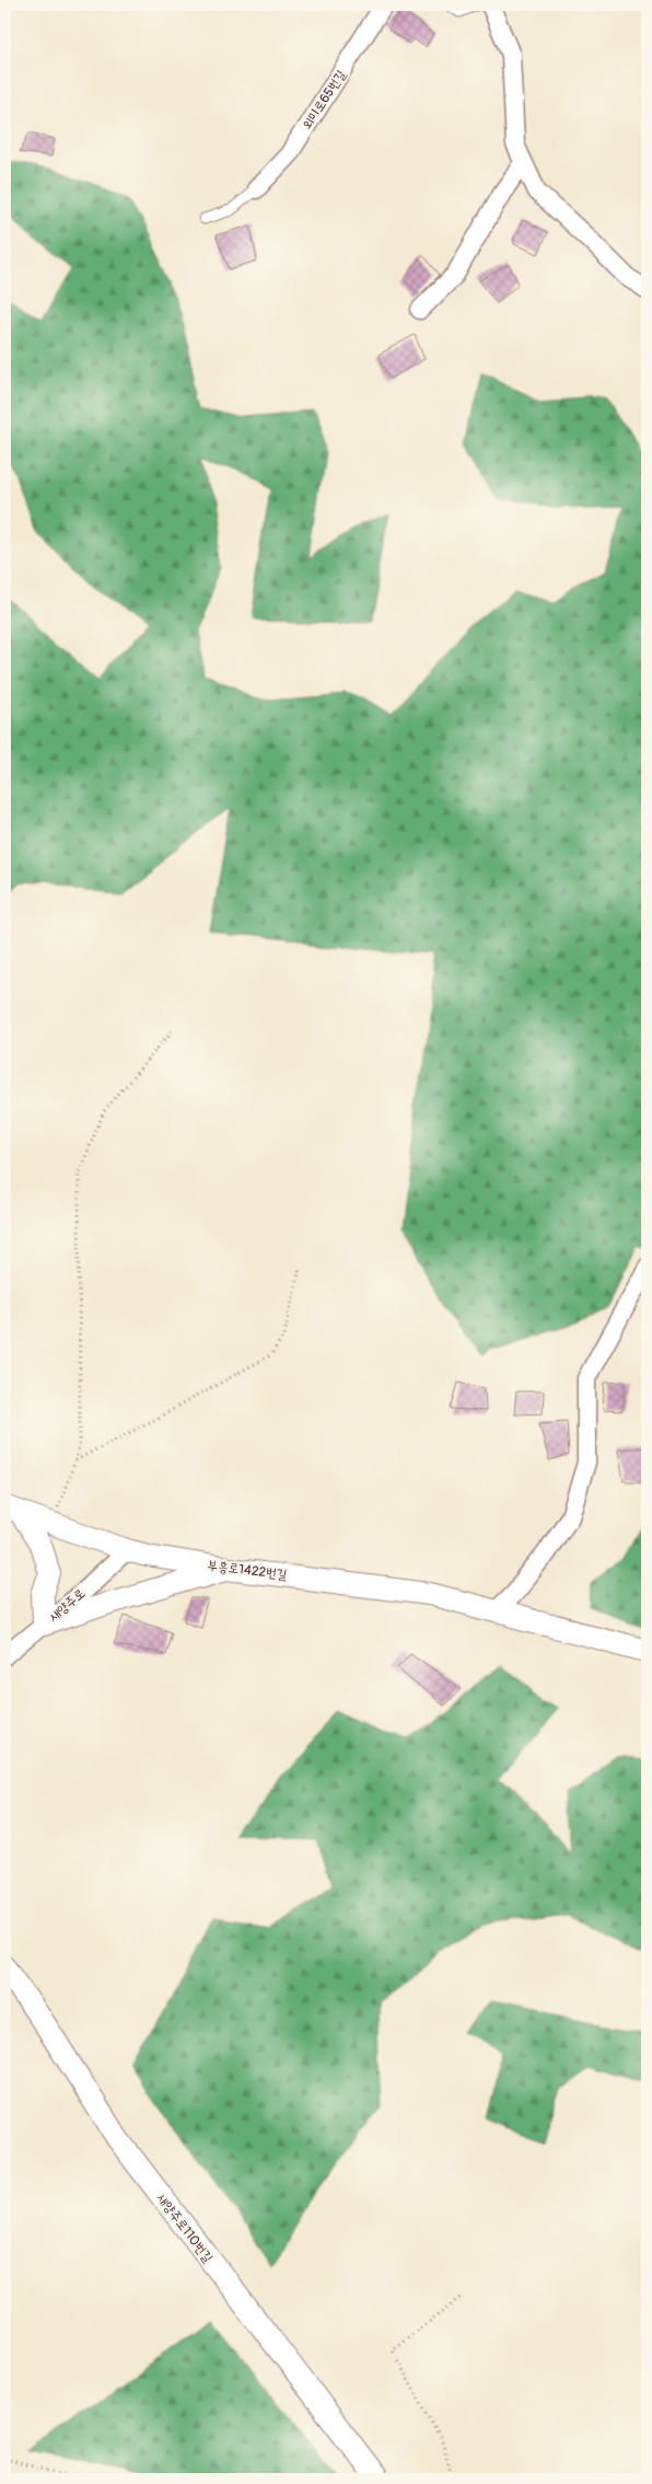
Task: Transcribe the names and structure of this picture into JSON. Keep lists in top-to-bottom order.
{
  "streets": {
    "street": [
      "외미로65번길",
      "부흥로1422번길",
      "새양주로",
      "새양주로110번길"
    ]
  },
  "crossings": [
    ["부흥로1422번길", "새양주로"]
  ]
}
